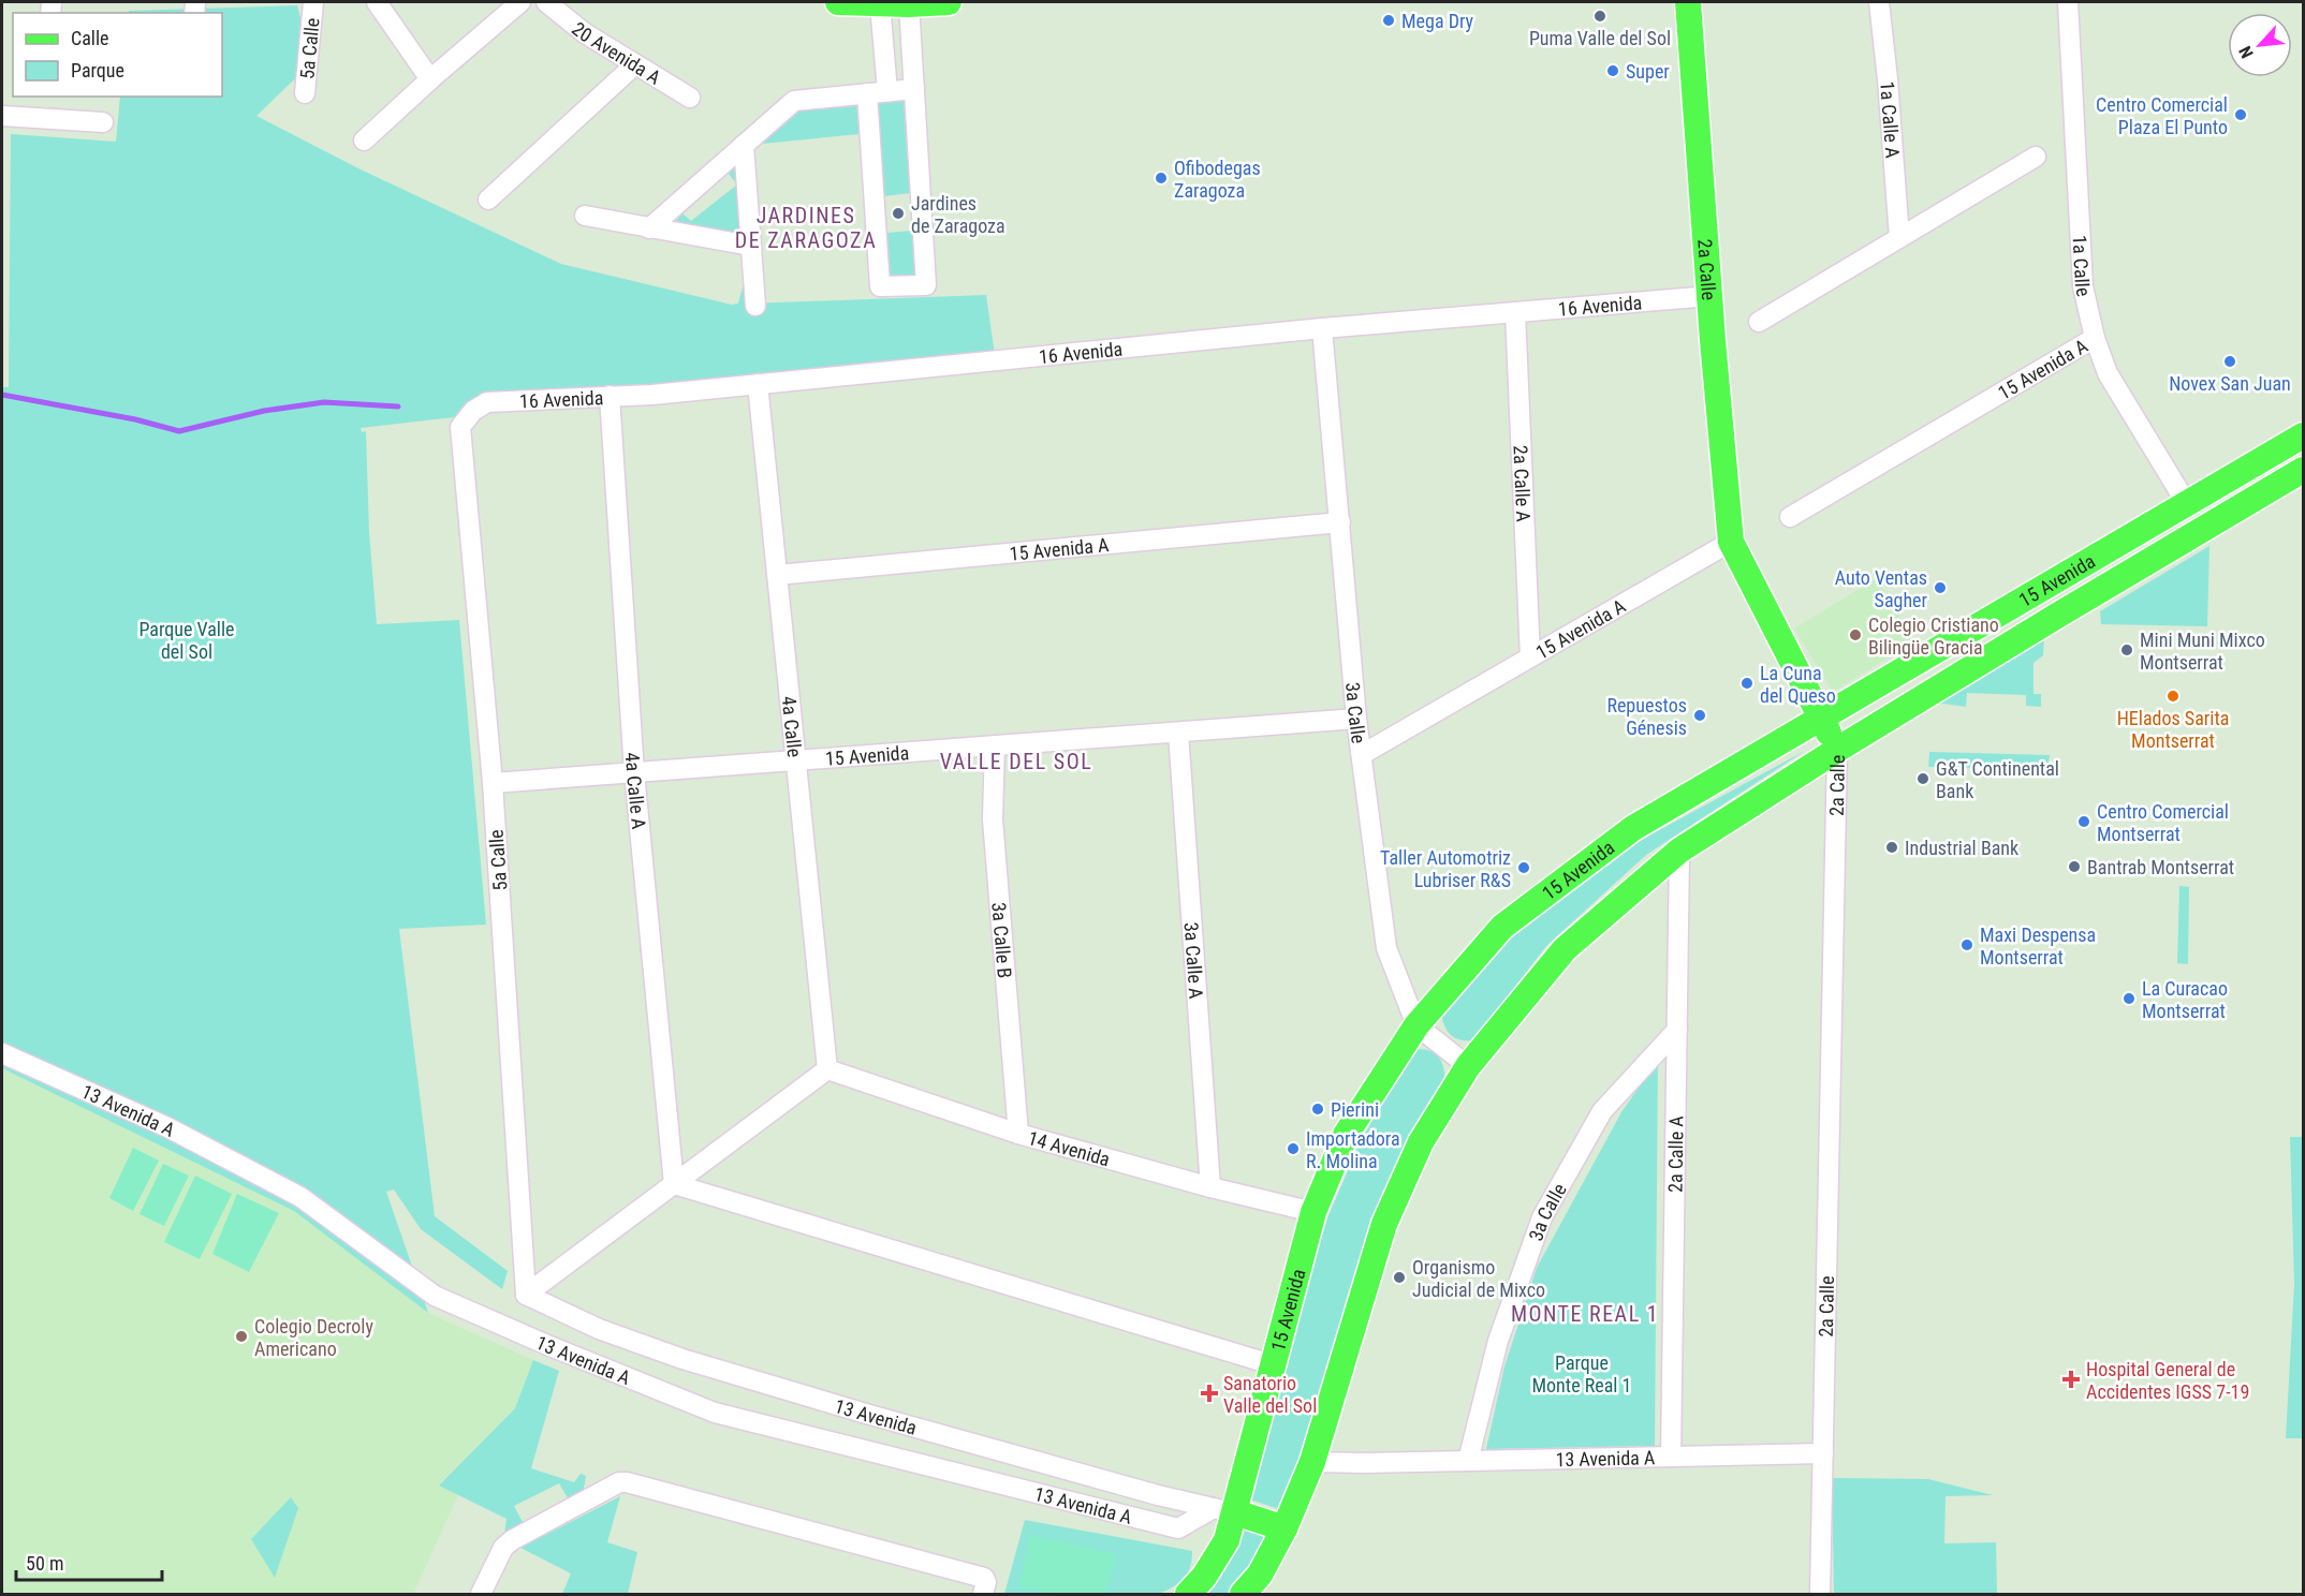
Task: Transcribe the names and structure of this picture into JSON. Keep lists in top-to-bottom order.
{
  "streets": {
    "main road": ["2a Calle", "15 Avenida"],
    "street": [
      "5a Calle",
      "20 Avenida A",
      "1a Calle A",
      "1a Calle",
      "16 Avenida",
      "15 Avenida A",
      "2a Calle A",
      "3a Calle",
      "4a Calle",
      "4a Calle A",
      "3a Calle B",
      "3a Calle A",
      "13 Avenida A",
      "14 Avenida",
      "13 Avenida"
    ]
  },
  "crossings": [
    ["5a Calle", "16 Avenida"],
    ["5a Calle", "15 Avenida"],
    ["5a Calle", "13 Avenida"],
    ["1a Calle", "15 Avenida A"],
    ["1a Calle", "15 Avenida"],
    ["2a Calle", "16 Avenida"],
    ["2a Calle", "15 Avenida A"],
    ["2a Calle", "15 Avenida"],
    ["2a Calle", "13 Avenida A"],
    ["16 Avenida", "2a Calle A"],
    ["16 Avenida", "3a Calle"],
    ["16 Avenida", "4a Calle"],
    ["16 Avenida", "4a Calle A"],
    ["15 Avenida A", "2a Calle A"],
    ["15 Avenida A", "3a Calle"],
    ["15 Avenida A", "4a Calle"],
    ["2a Calle A", "15 Avenida"],
    ["2a Calle A", "3a Calle"],
    ["2a Calle A", "13 Avenida A"],
    ["15 Avenida", "3a Calle"],
    ["15 Avenida", "4a Calle"],
    ["15 Avenida", "4a Calle A"],
    ["15 Avenida", "3a Calle B"],
    ["15 Avenida", "3a Calle A"],
    ["15 Avenida", "13 Avenida A"],
    ["15 Avenida", "14 Avenida"],
    ["15 Avenida", "13 Avenida"],
    ["3a Calle", "13 Avenida A"],
    ["4a Calle", "14 Avenida"],
    ["3a Calle B", "14 Avenida"],
    ["3a Calle A", "14 Avenida"],
    ["13 Avenida A", "13 Avenida"]
  ],
  "districts": ["JARDINES DE ZARAGOZA", "VALLE DEL SOL", "MONTE REAL 1"],
  "parks": ["Parque Valle del Sol", "Parque Monte Real 1"],
  "places": {
    "other": [
      "Puma Valle del Sol",
      "Mega Dry",
      "Super",
      "Centro Comercial Plaza El Punto",
      "Ofibodegas Zaragoza",
      "Jardines de Zaragoza",
      "Novex San Juan",
      "Auto Ventas Sagher",
      "Colegio Cristiano Bilingüe Gracia",
      "Mini Muni Mixco Montserrat",
      "La Cuna del Queso",
      "HElados Sarita Montserrat",
      "Repuestos Génesis",
      "G&T Continental Bank",
      "Centro Comercial Montserrat",
      "Industrial Bank",
      "Bantrab Montserrat",
      "Taller Automotriz Lubriser R&S",
      "Maxi Despensa Montserrat",
      "La Curacao Montserrat",
      "Pierini",
      "Importadora R. Molina",
      "Organismo Judicial de Mixco",
      "Colegio Decroly Americano"
    ],
    "health": ["Hospital General de Accidentes IGSS 7-19", "Sanatorio Valle del Sol"]
  },
  "legend": ["Calle", "Parque"],
  "scale_bar": "50 m",
  "north": "bottom left"
}
